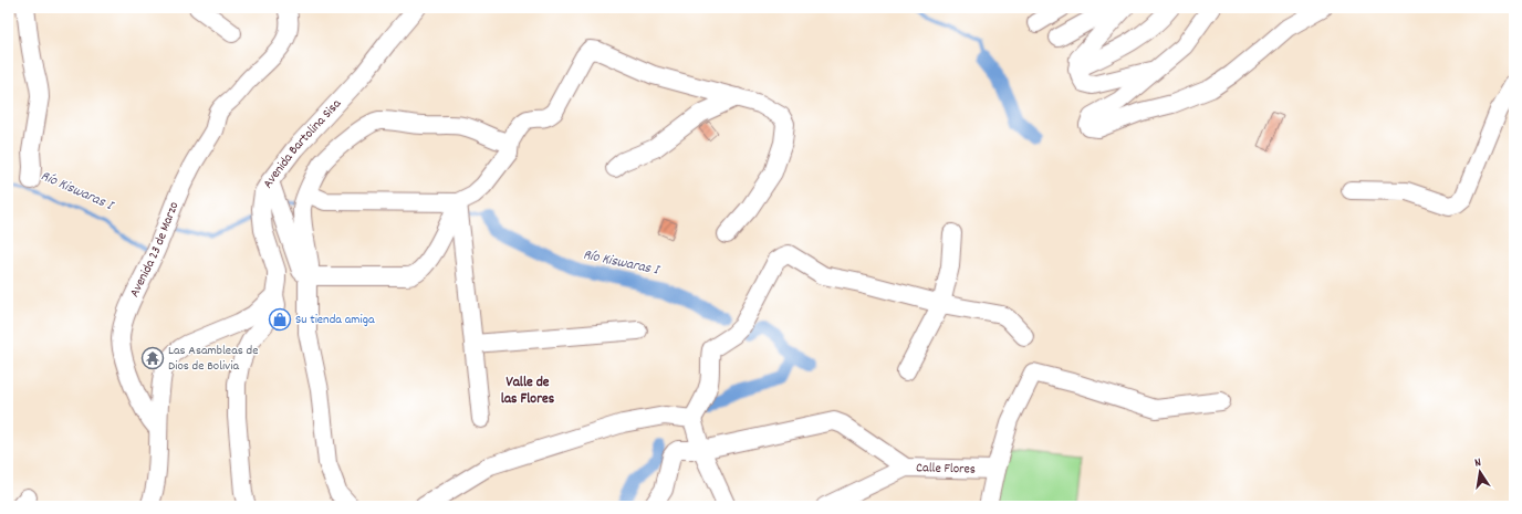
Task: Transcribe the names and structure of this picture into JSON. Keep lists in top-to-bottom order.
{
  "streets": {
    "street": ["Avenida Bartolina Sisa", "Avenida 23 de Marzo", "Calle Flores"]
  },
  "districts": ["Valle de las Flores"],
  "water": ["Río Kiswaras I"],
  "places": {
    "shop": ["Su tienda amiga"],
    "temple": ["Las Asambleas de Dios de Bolivia"]
  },
  "north": "top"
}
